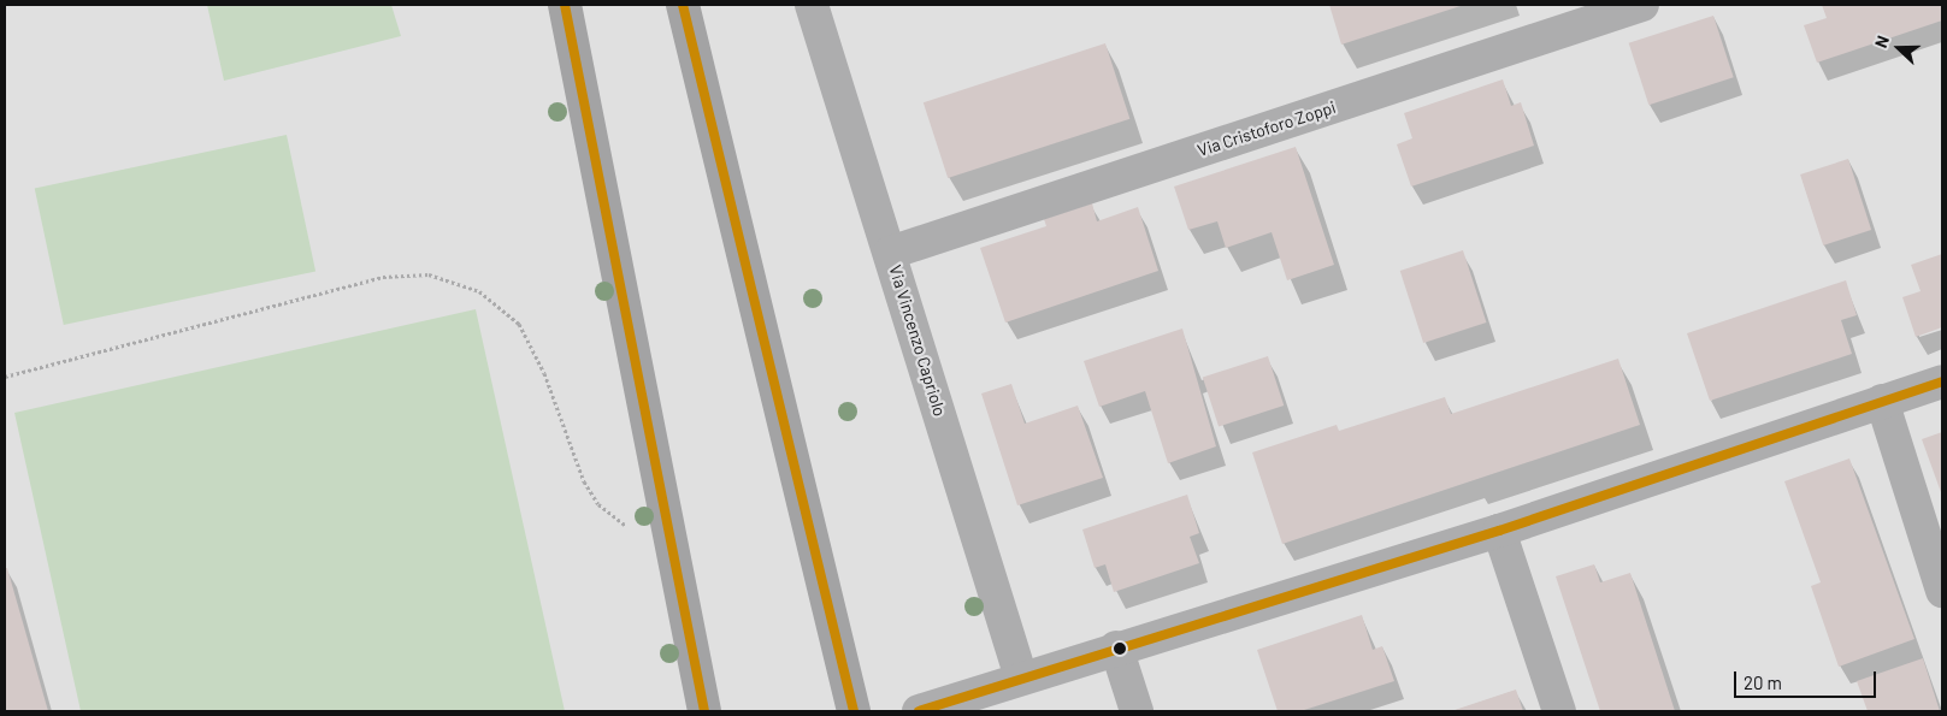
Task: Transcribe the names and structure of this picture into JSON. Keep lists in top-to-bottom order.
{
  "streets": {
    "street": ["Via Cristoforo Zoppi", "Via Vincenzo Capriolo"]
  },
  "crossings": [
    ["Via Cristoforo Zoppi", "Via Vincenzo Capriolo"]
  ],
  "scale_bar": "20 m",
  "north": "left"
}
